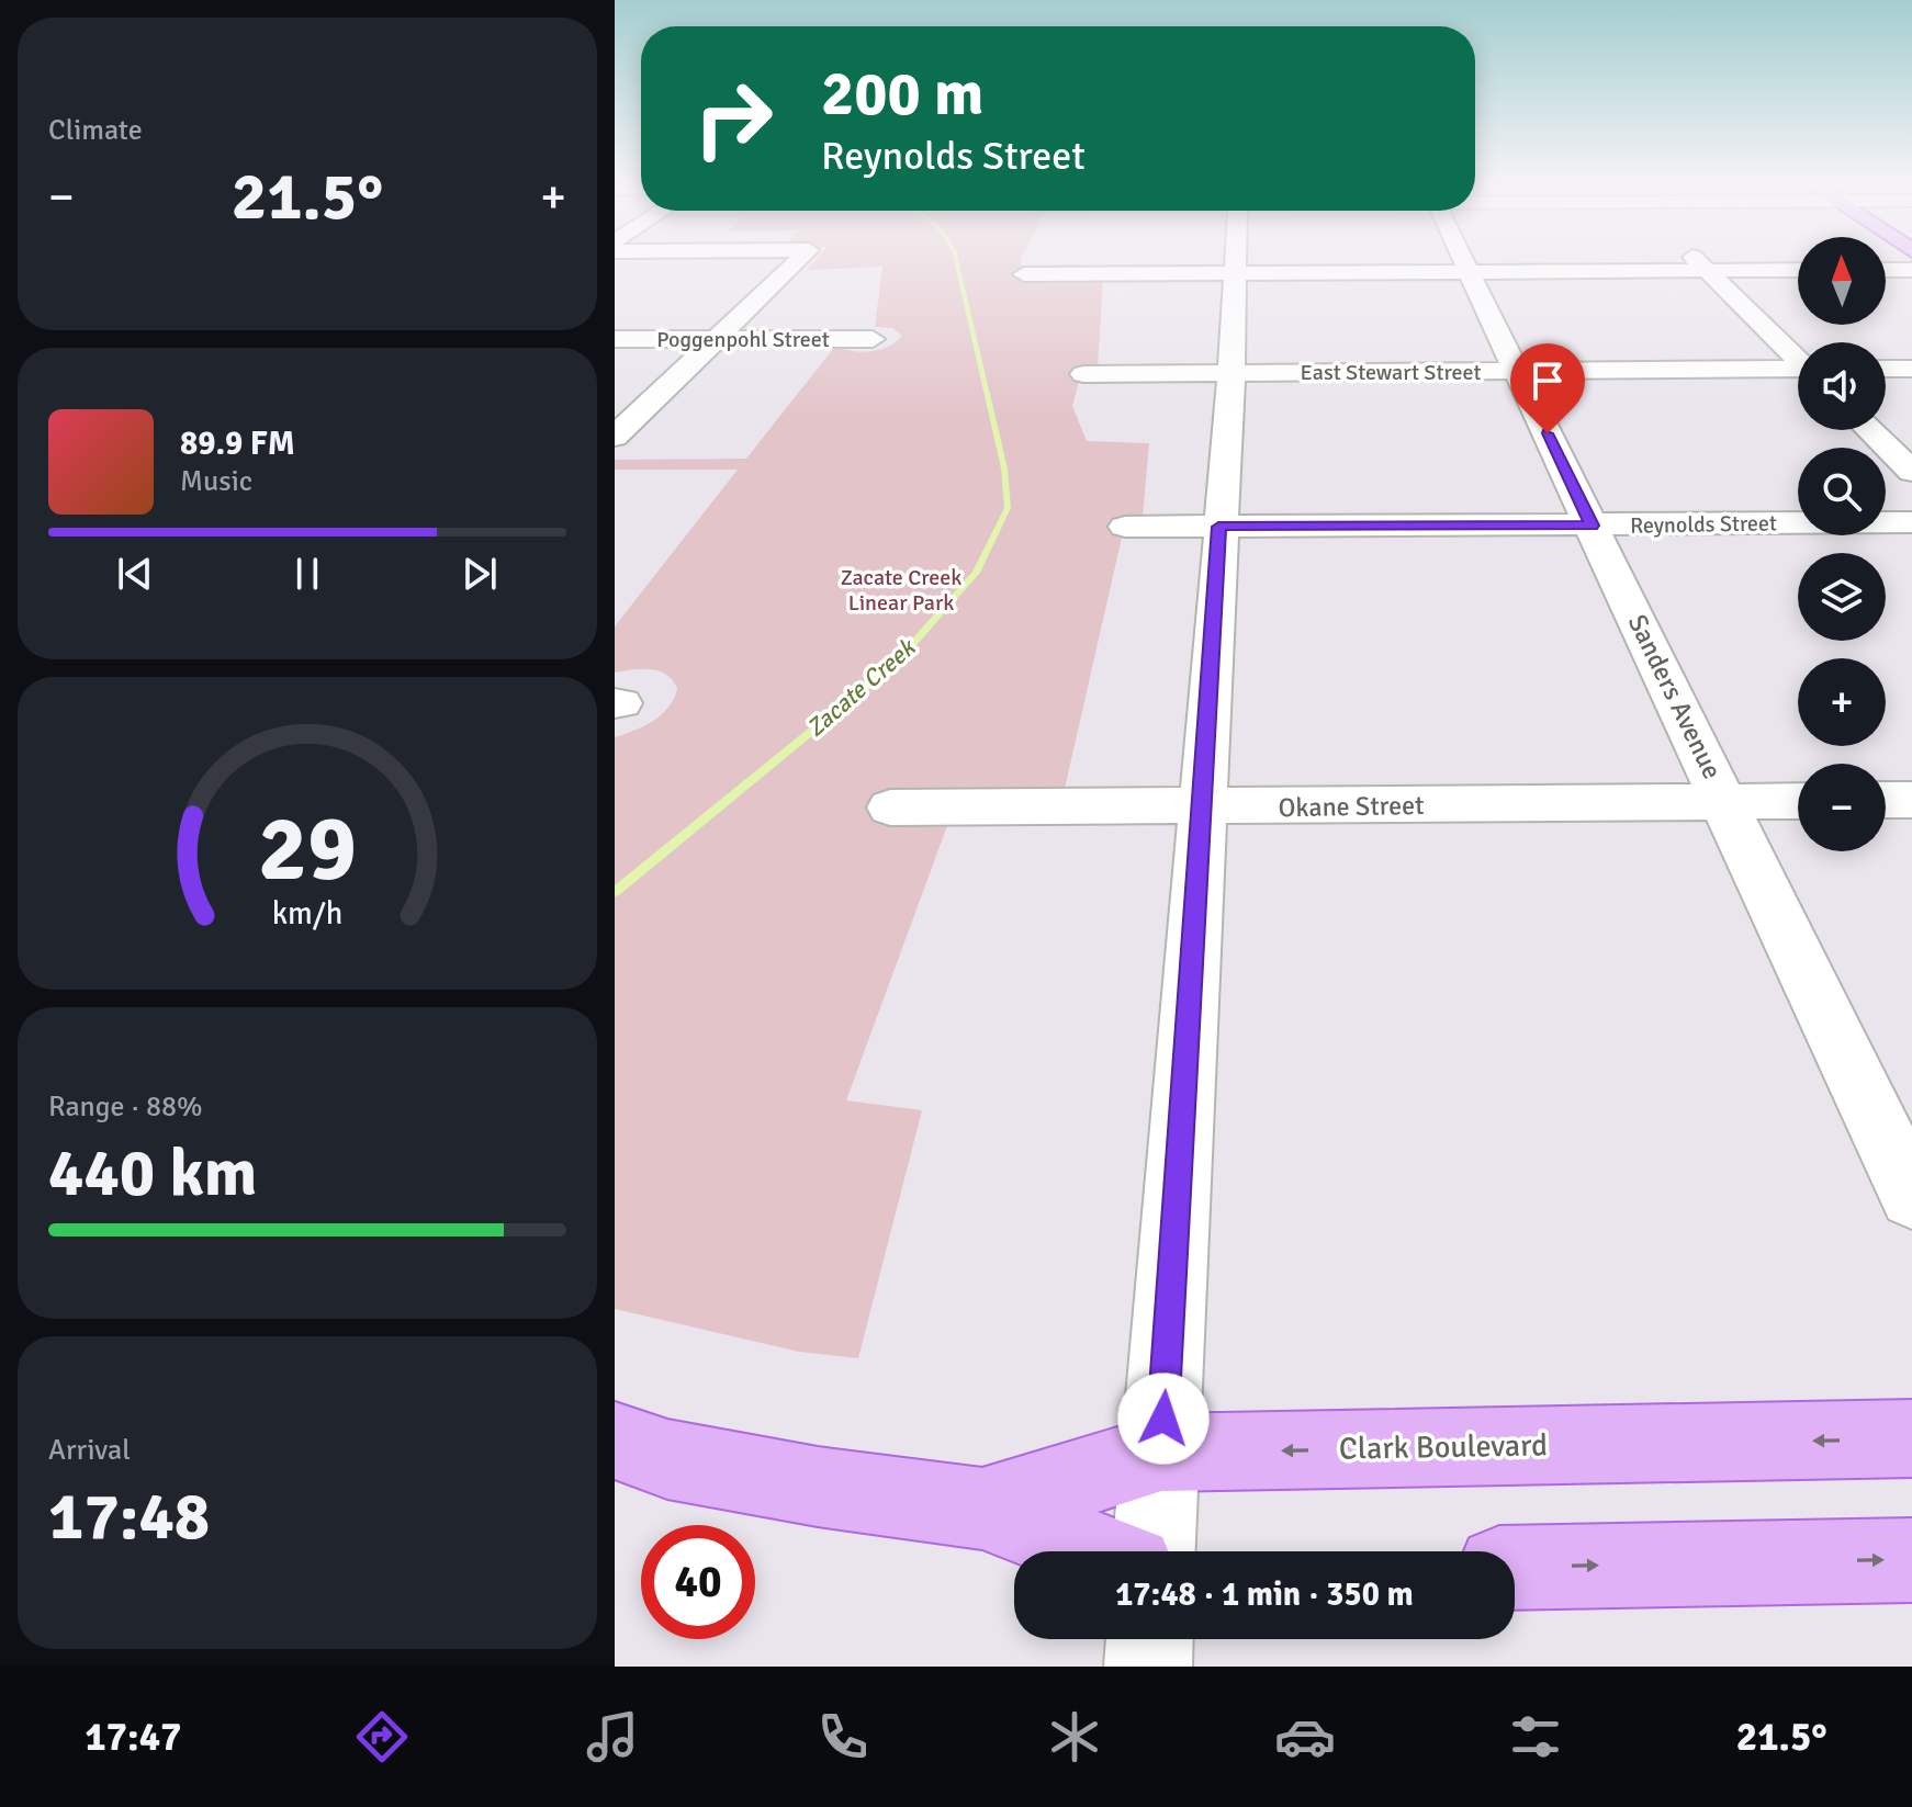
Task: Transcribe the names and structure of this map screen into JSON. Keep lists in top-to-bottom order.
{
  "streets": {
    "main road": ["Clark Boulevard"],
    "street": [
      "Poggenpohl Street",
      "East Stewart Street",
      "Reynolds Street",
      "Sanders Avenue",
      "Okane Street"
    ]
  },
  "crossings": [
    ["East Stewart Street", "Sanders Avenue"],
    ["Reynolds Street", "Sanders Avenue"],
    ["Sanders Avenue", "Okane Street"]
  ],
  "water": ["Zacate Creek"],
  "parks": ["Zacate Creek Linear Park"],
  "north": "top",
  "page": {
    "tile": [
      "Climate",
      ["Range · 88%", "440 km"],
      ["Arrival", "17:48"]
    ],
    "turn": ["200 m", "Reynolds Street"],
    "heat": ["−", "21.5°", "+"],
    "map_buttons": ["+", "−"],
    "song": ["89.9 FM", "Music"],
    "limit": "40",
    "trip": "17:48 · 1 min · 350 m",
    "tabs": ["17:47", "21.5°"],
    "gauge": ["29", "km/h"]
  }
}
